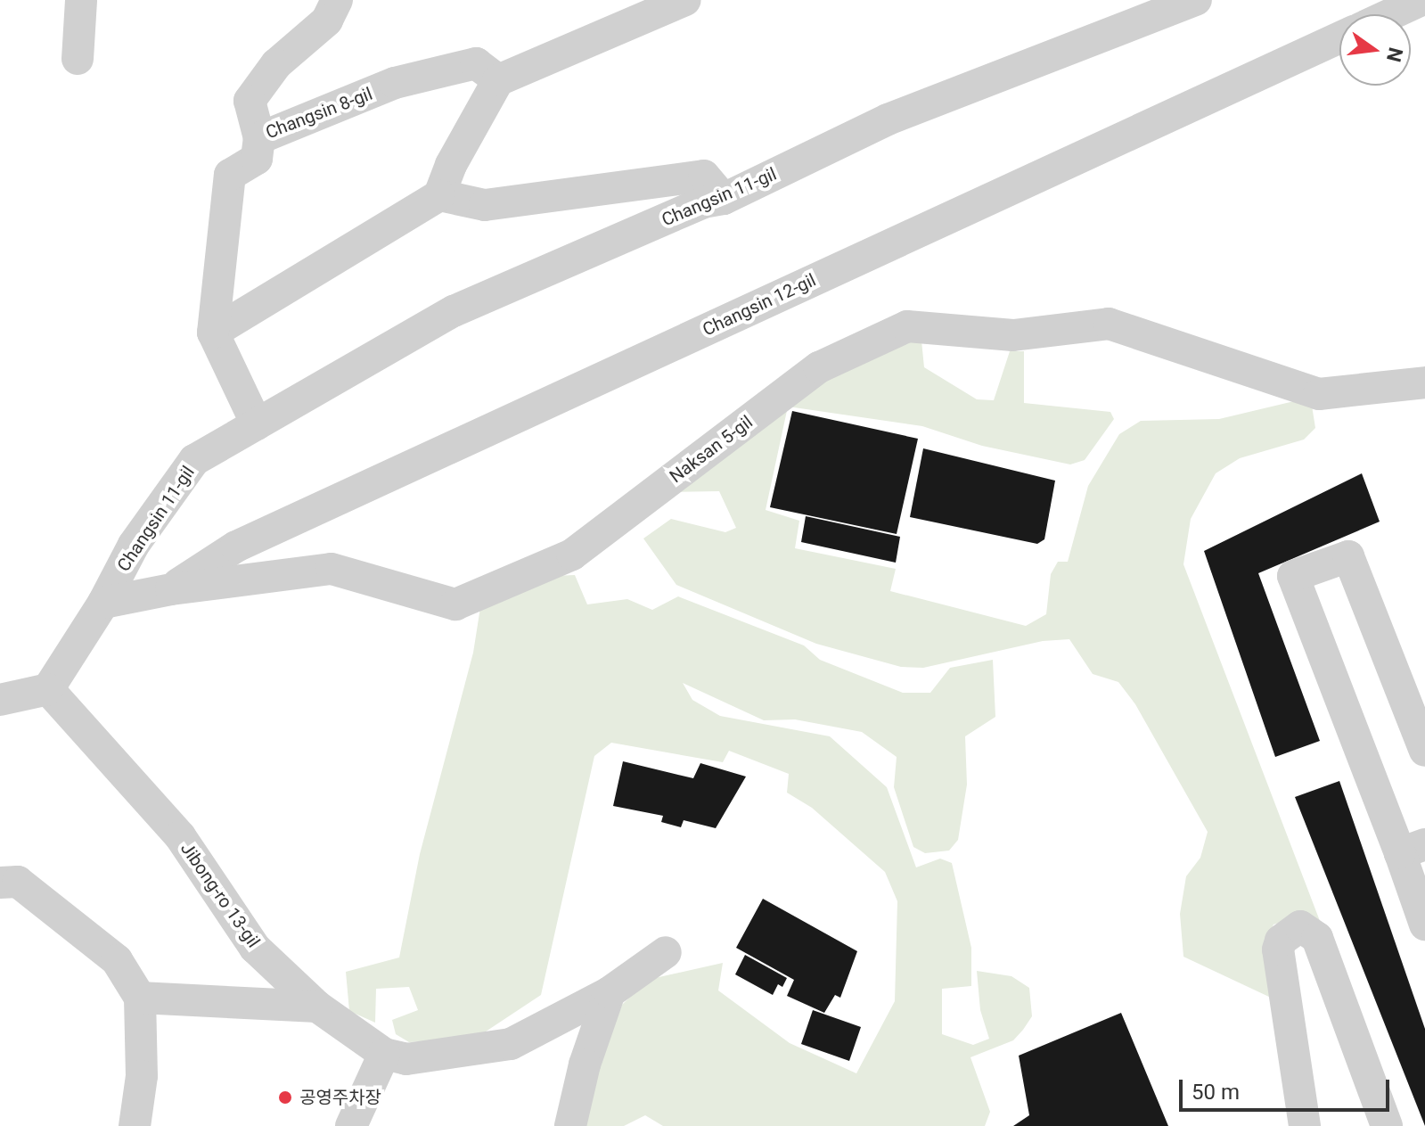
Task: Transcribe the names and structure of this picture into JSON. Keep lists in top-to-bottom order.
{
  "streets": {
    "street": [
      "Changsin 8-gil",
      "Changsin 11-gil",
      "Changsin 12-gil",
      "Naksan 5-gil",
      "Jibong-ro 13-gil"
    ]
  },
  "crossings": [
    ["Changsin 11-gil", "Naksan 5-gil"],
    ["Changsin 12-gil", "Naksan 5-gil"]
  ],
  "places": ["공영주차장"],
  "scale_bar": "50 m",
  "north": "right"
}
